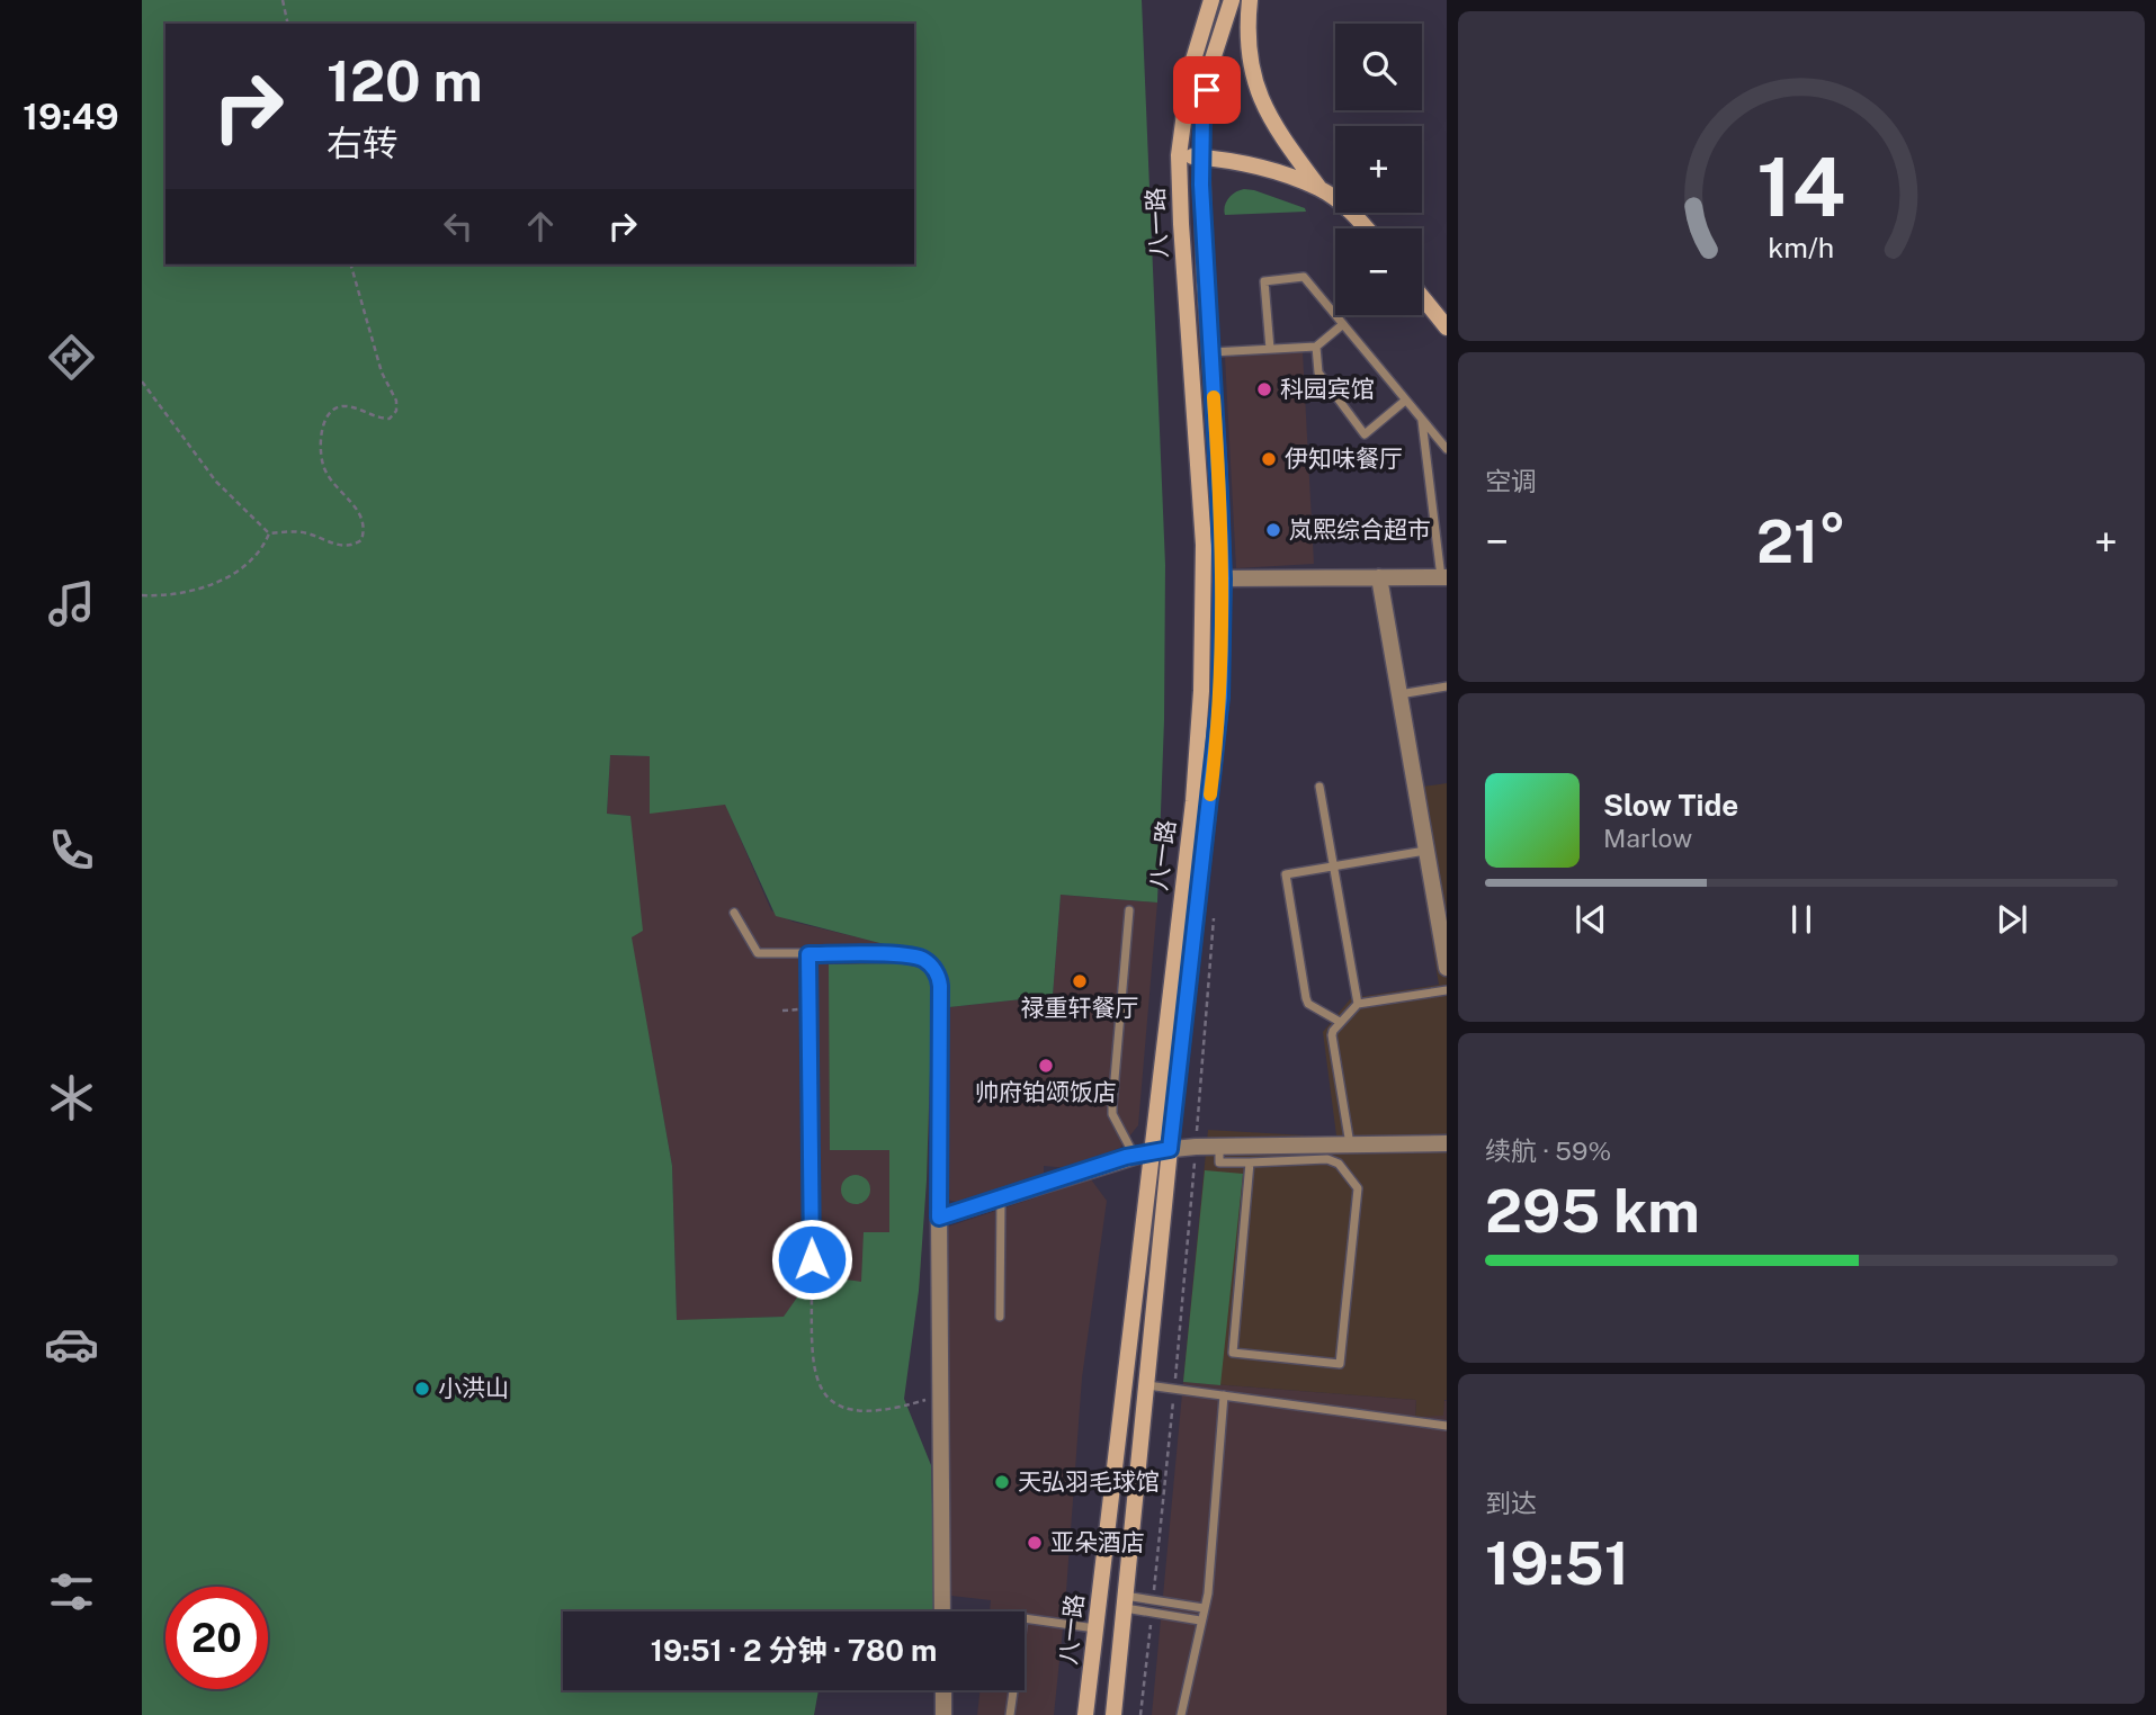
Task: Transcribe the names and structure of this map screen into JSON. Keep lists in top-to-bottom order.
{
  "streets": {
    "main road": ["八一路"]
  },
  "places": [
    "科园宾馆",
    "伊知味餐厅",
    "岚熙综合超市",
    "禄重轩餐厅",
    "帅府铂颂饭店",
    "小洪山",
    "天弘羽毛球馆",
    "亚朵酒店"
  ],
  "page": {
    "tabs": "19:49",
    "map_buttons": ["+", "−"],
    "turn": ["120 m", "右转"],
    "tile": [
      "空调",
      ["续航 · 59%", "295 km"],
      ["到达", "19:51"]
    ],
    "heat": ["−", "21°", "+"],
    "song": ["Slow Tide", "Marlow"],
    "limit": "20",
    "trip": "19:51 · 2 分钟 · 780 m",
    "gauge": ["14", "km/h"]
  }
}
